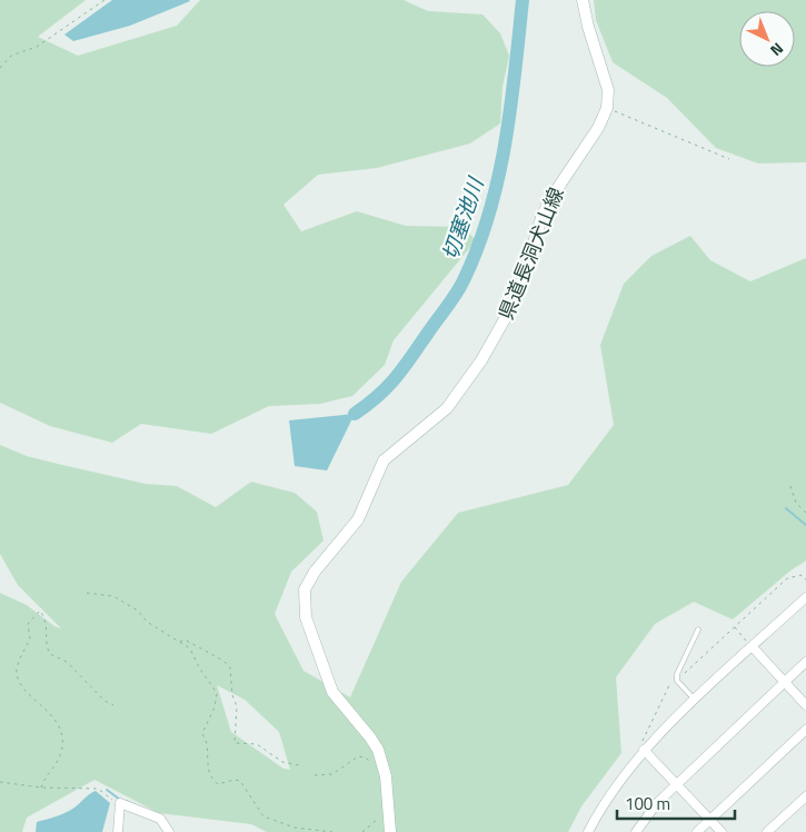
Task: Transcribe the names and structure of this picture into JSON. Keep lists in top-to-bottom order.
{
  "streets": {
    "main road": ["県道長洞犬山線"]
  },
  "water": ["切塞池川"],
  "scale_bar": "100 m",
  "north": "bottom right"
}
